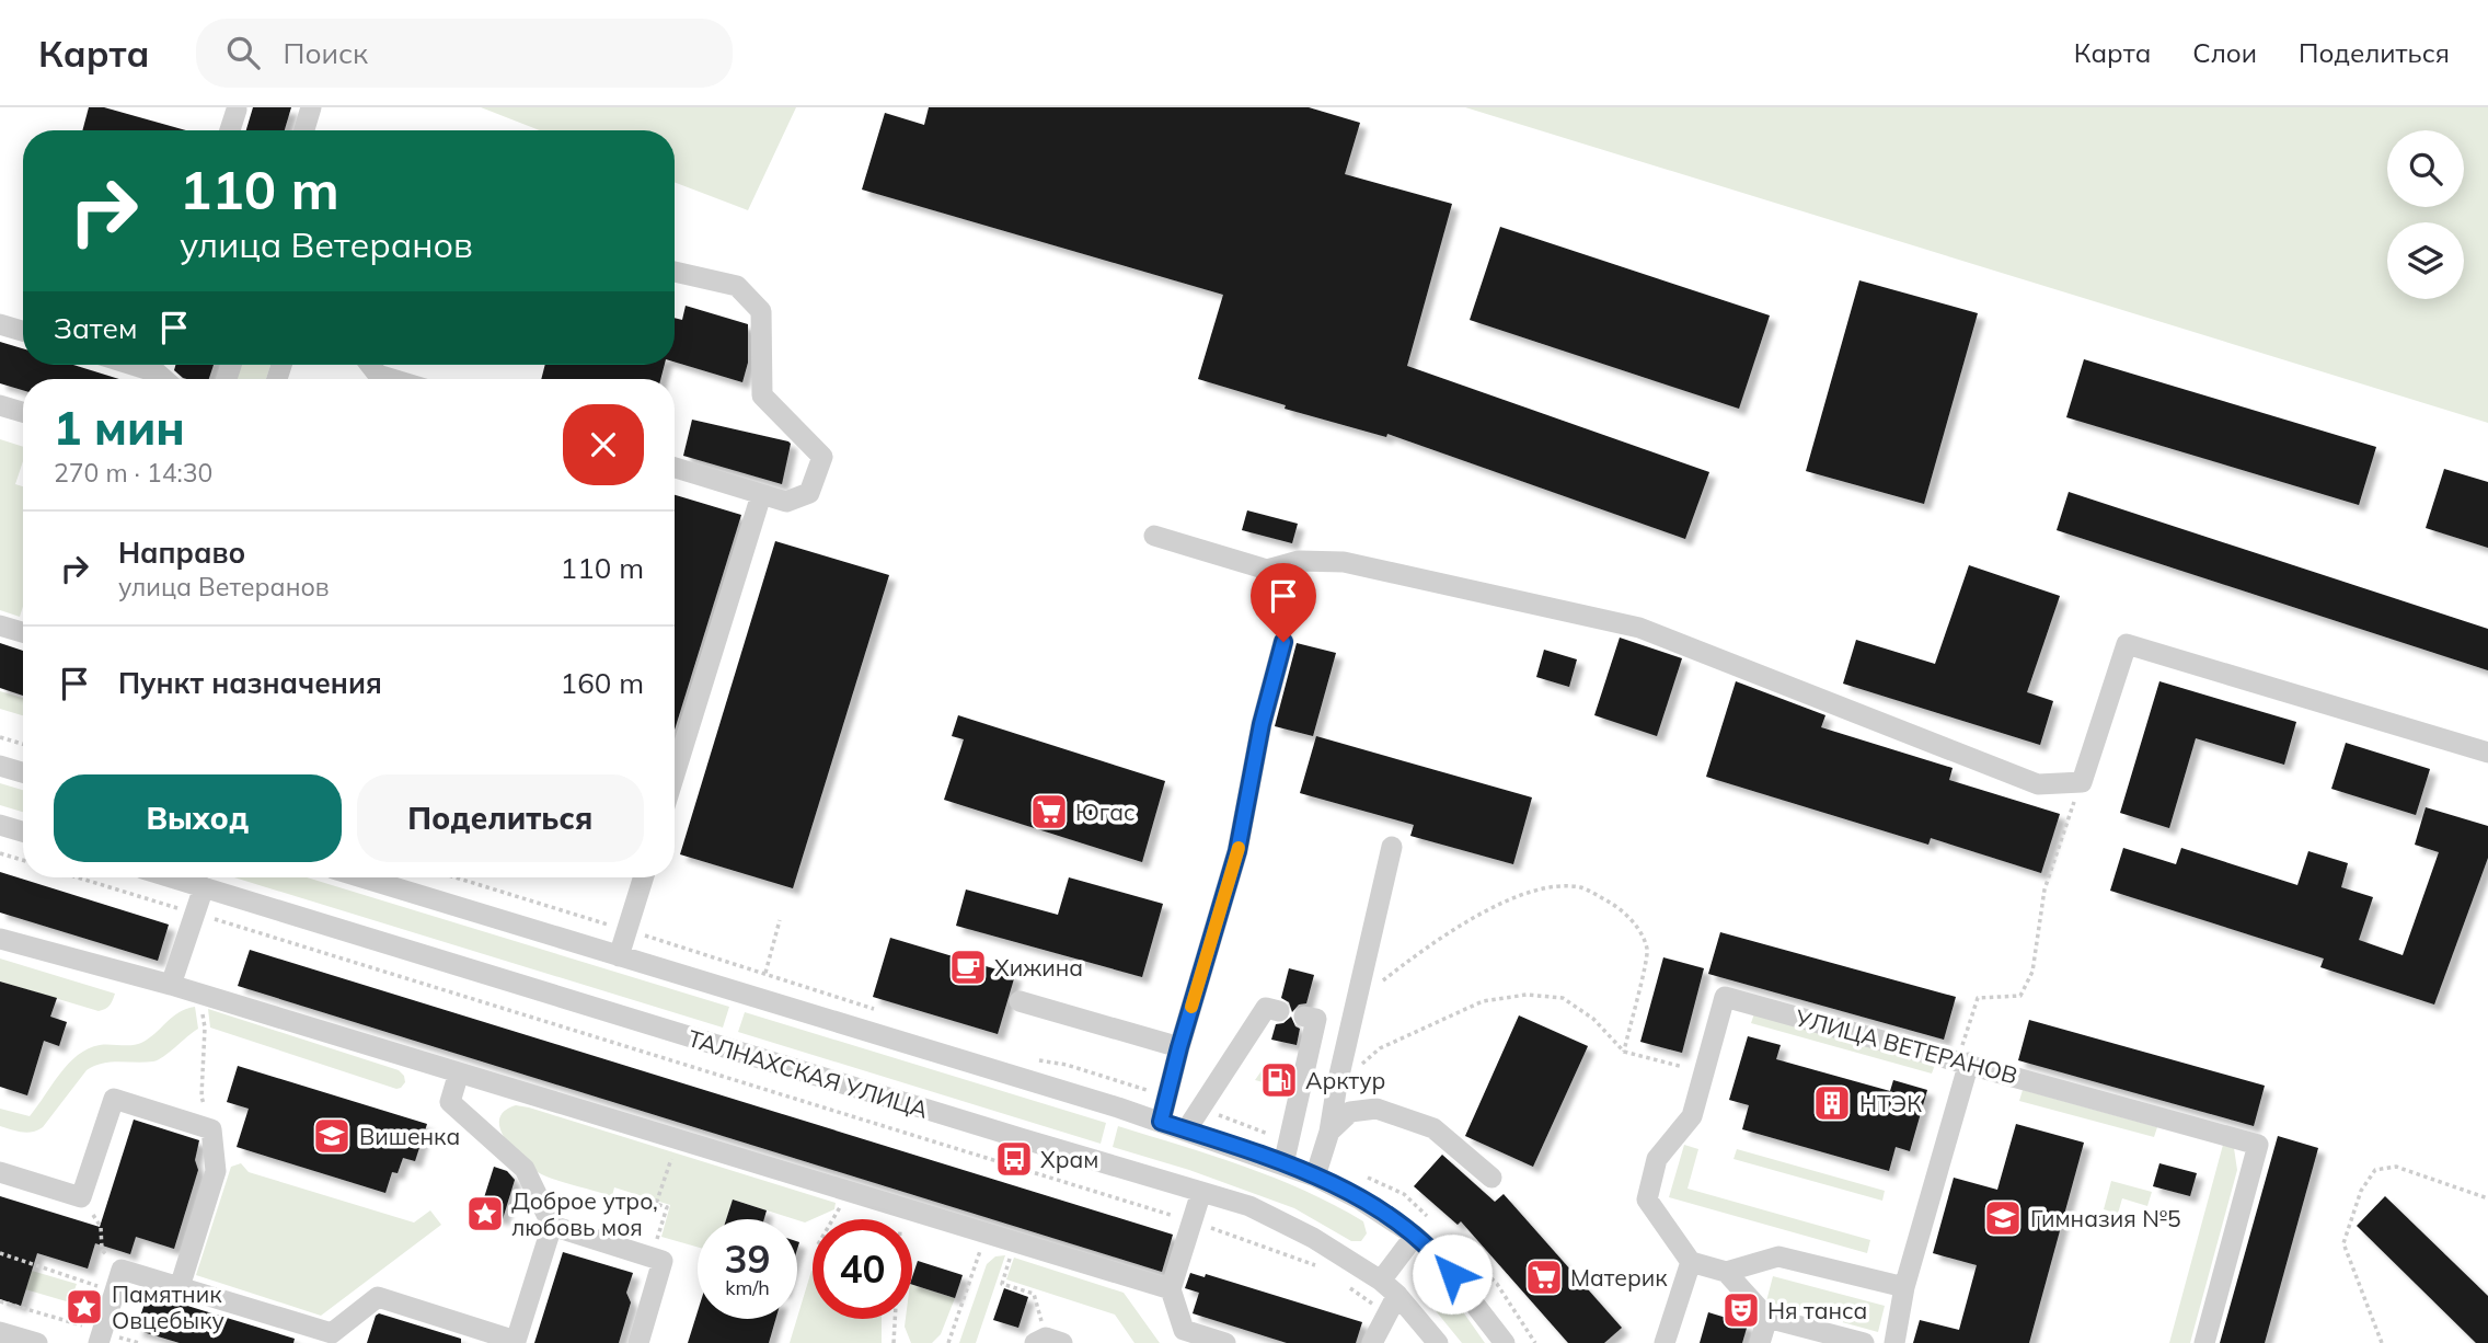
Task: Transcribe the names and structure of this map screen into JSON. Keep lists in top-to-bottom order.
{
  "streets": {
    "street": ["УЛИЦА ВЕТЕРАНОВ", "ТАЛНАХСКАЯ УЛИЦА"]
  },
  "places": {
    "supermarket": ["Югас", "Материк"],
    "cafe": ["Хижина"],
    "fuel station": ["Арктур"],
    "building": ["НТЭК"],
    "school or university": ["Вишенка", "Гимназия №5"],
    "bus stop": ["Храм"],
    "place": ["Доброе утро, любовь моя", "Памятник Овцебыку"],
    "theatre": ["Ня танса"]
  },
  "page": {
    "header": "Карта",
    "search": "Поиск",
    "nav": ["Карта", "Слои", "Поделиться"],
    "turn": ["110 m", "улица Ветеранов"],
    "then": "Затем",
    "heading": ["1 мин", "270 m · 14:30"],
    "list": [
      {
        "name": "Направо",
        "note": "улица Ветеранов",
        "value": "110 m"
      },
      {
        "name": "Пункт назначения",
        "value": "160 m"
      }
    ],
    "buttons": ["Выход", "Поделиться"],
    "speed": "39 km/h",
    "limit": "40"
  }
}
